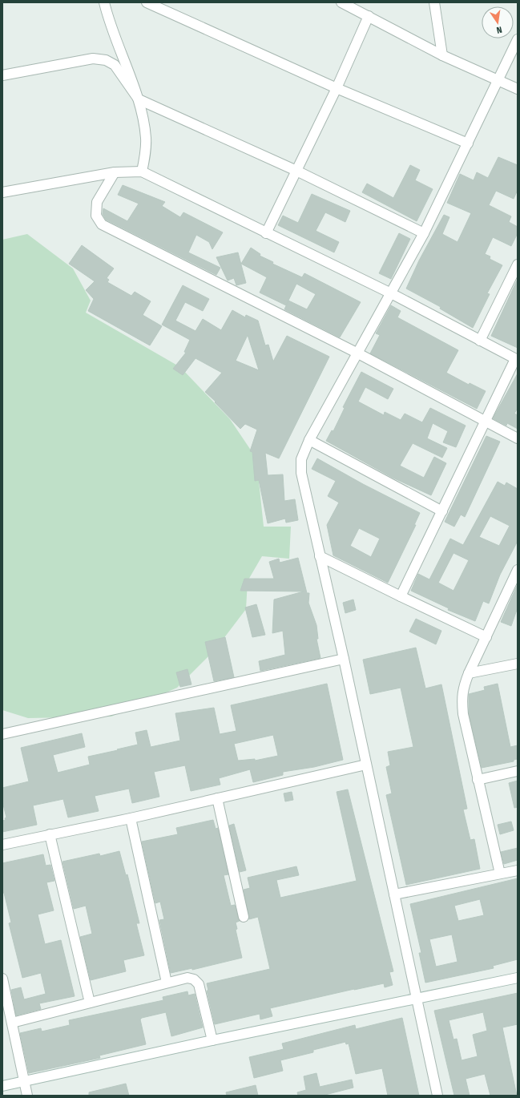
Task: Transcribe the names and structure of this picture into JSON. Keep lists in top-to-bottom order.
{
  "north": "bottom"
}
